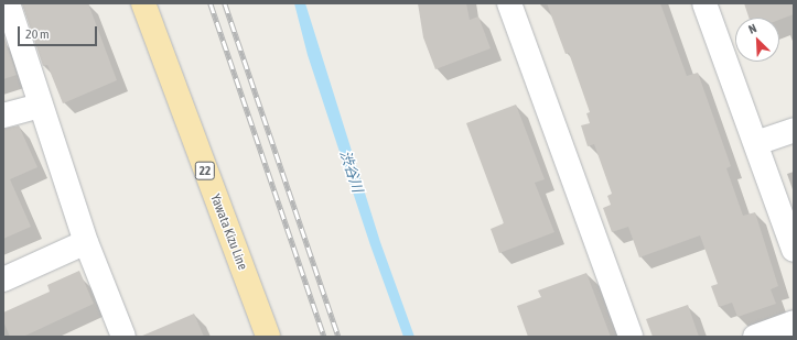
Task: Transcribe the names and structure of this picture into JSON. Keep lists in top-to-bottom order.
{
  "streets": {
    "main road": ["22", "Yawata Kizu Line"]
  },
  "water": ["渋谷川"],
  "scale_bar": "20 m",
  "north": "top left"
}
